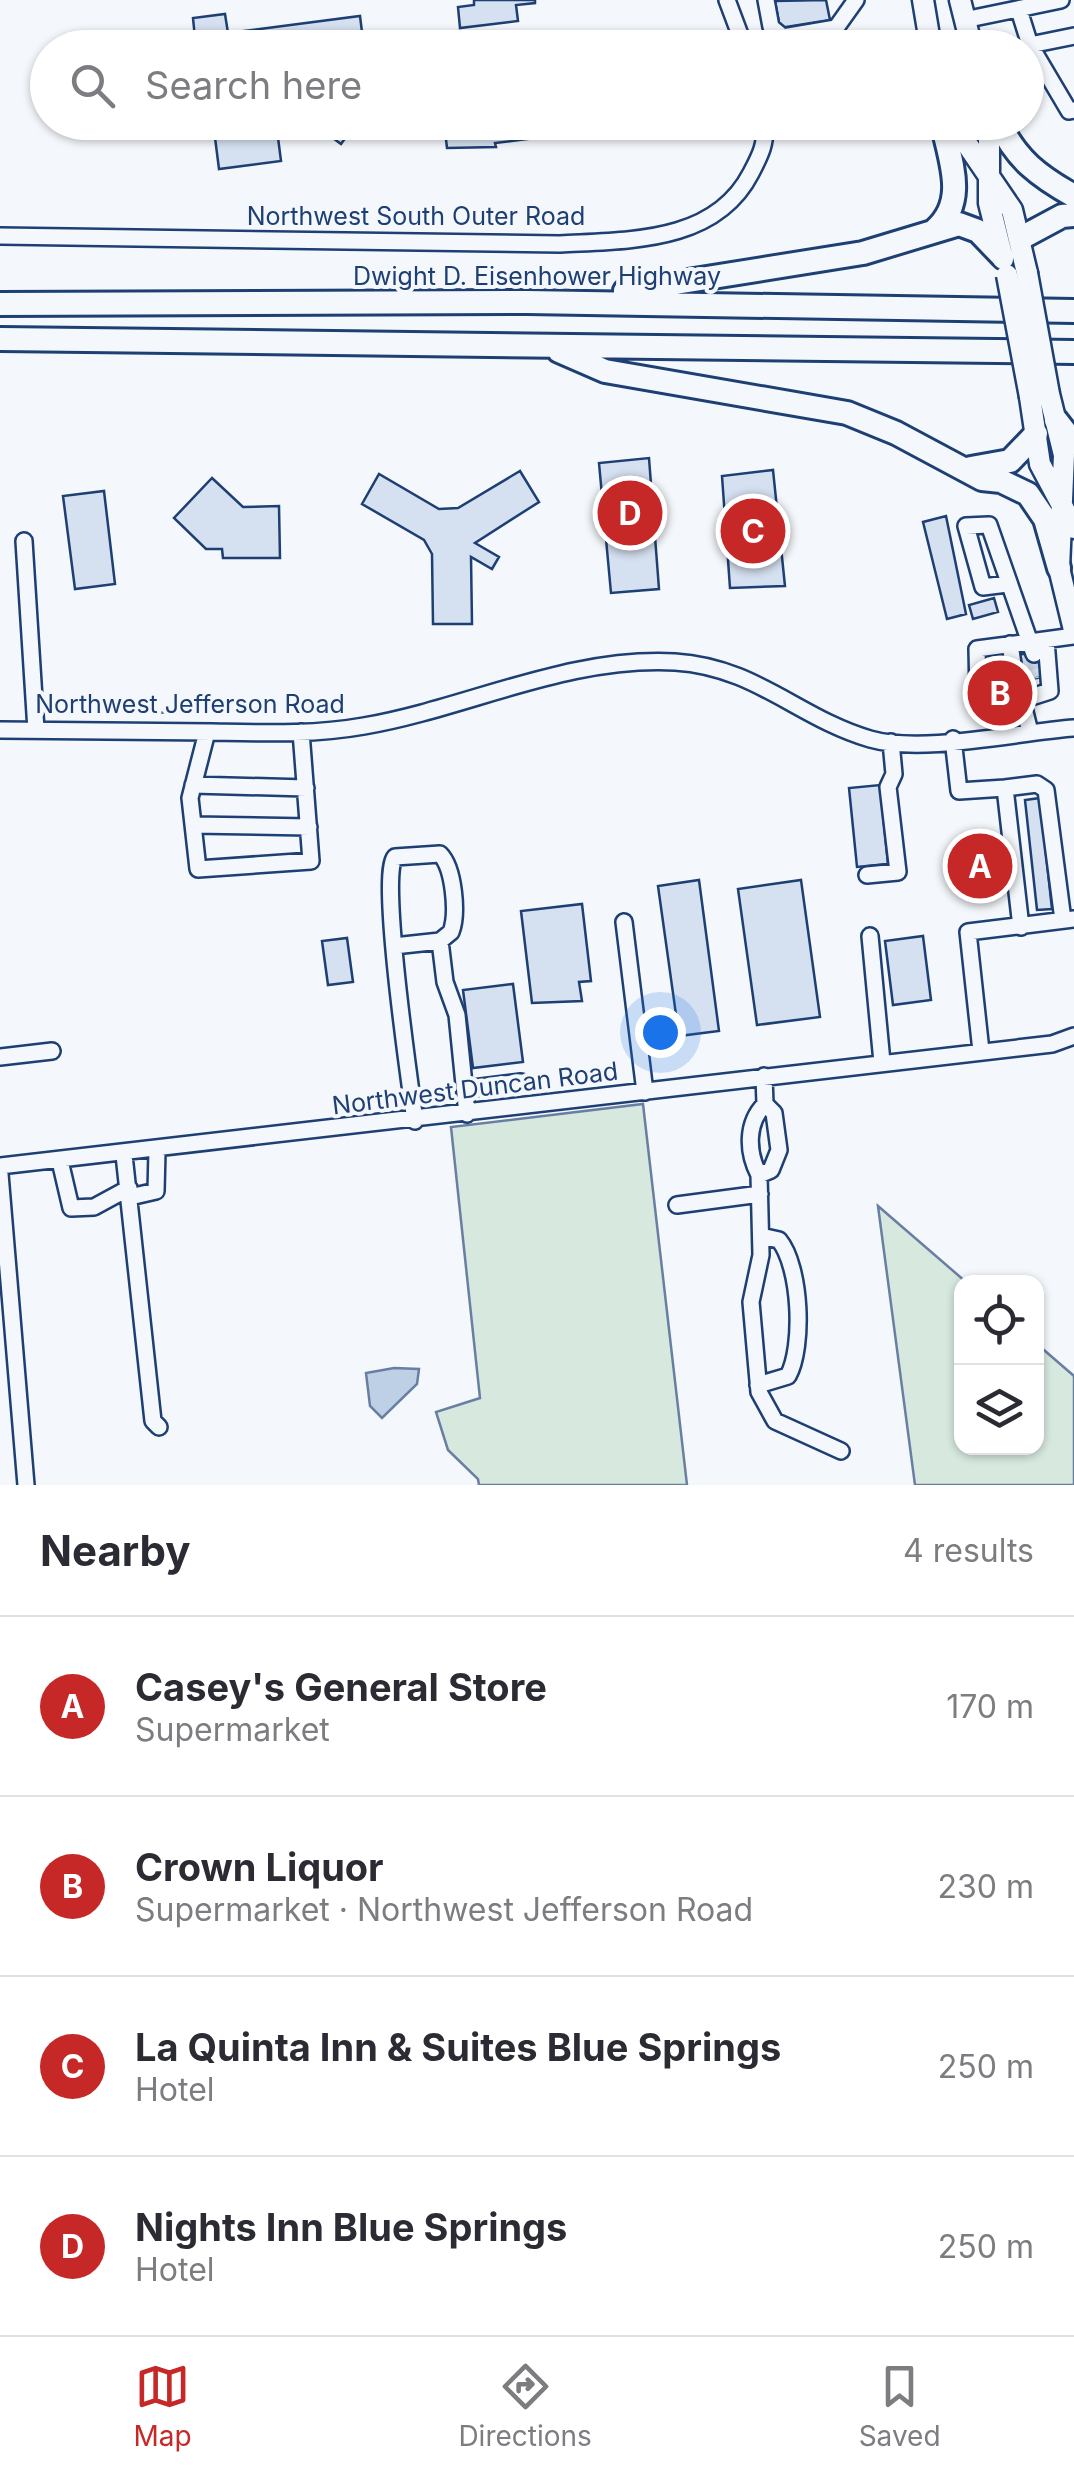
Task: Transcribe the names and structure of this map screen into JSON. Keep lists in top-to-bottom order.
{
  "streets": {
    "highway": ["Dwight D. Eisenhower Highway"],
    "street": ["Northwest South Outer Road", "Northwest Jefferson Road", "Northwest Duncan Road"]
  },
  "page": {
    "search": "Search here",
    "pins": [
      "D",
      "C",
      "B",
      "A"
    ],
    "heading": ["Nearby", "4 results"],
    "list": [
      {
        "mark": "A",
        "name": "Casey's General Store",
        "note": "Supermarket",
        "value": "170 m"
      },
      {
        "mark": "B",
        "name": "Crown Liquor",
        "note": "Supermarket · Northwest Jefferson Road",
        "value": "230 m"
      },
      {
        "mark": "C",
        "name": "La Quinta Inn & Suites Blue Springs",
        "note": "Hotel",
        "value": "250 m"
      },
      {
        "mark": "D",
        "name": "Nights Inn Blue Springs",
        "note": "Hotel",
        "value": "250 m"
      }
    ],
    "nav": ["Map", "Directions", "Saved"]
  }
}
